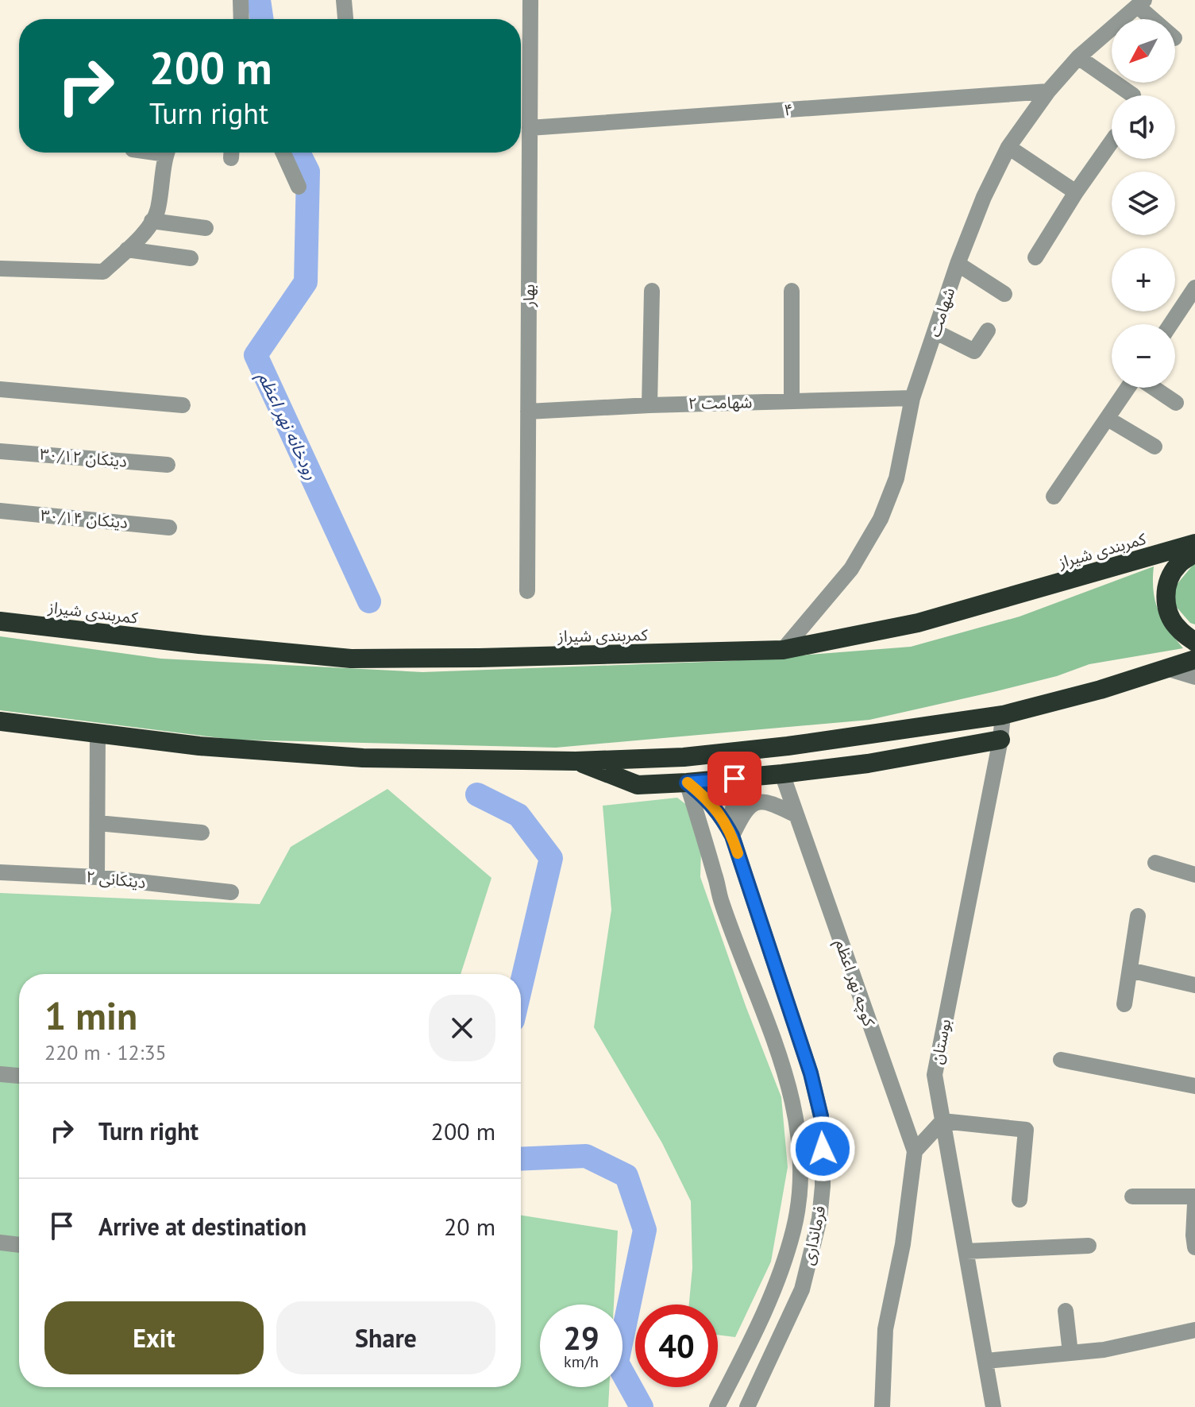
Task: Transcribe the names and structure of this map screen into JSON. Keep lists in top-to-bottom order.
{
  "streets": {
    "highway": ["کمربندی شیراز"],
    "street": [
      "۴",
      "بهار",
      "شهامت",
      "۲ شهامت",
      "۳۰/۱۲ دینکان",
      "۳۰/۱۴ دینکان",
      "۲ دینکانی",
      "کوچه نهر اعظم",
      "بوستان",
      "فرمانداری"
    ]
  },
  "crossings": [
    ["۴", "بهار"],
    ["۴", "شهامت"],
    ["بهار", "۲ شهامت"],
    ["شهامت", "۲ شهامت"],
    ["شهامت", "کمربندی شیراز"]
  ],
  "water": ["رودخانه نهر اعظم"],
  "north": "bottom left",
  "page": {
    "map_buttons": ["+", "−"],
    "turn": ["200 m", "Turn right"],
    "heading": ["1 min", "220 m · 12:35"],
    "list": [
      {
        "name": "Turn right",
        "value": "200 m"
      },
      {
        "name": "Arrive at destination",
        "value": "20 m"
      }
    ],
    "buttons": ["Exit", "Share"],
    "speed": "29 km/h",
    "limit": "40"
  }
}
